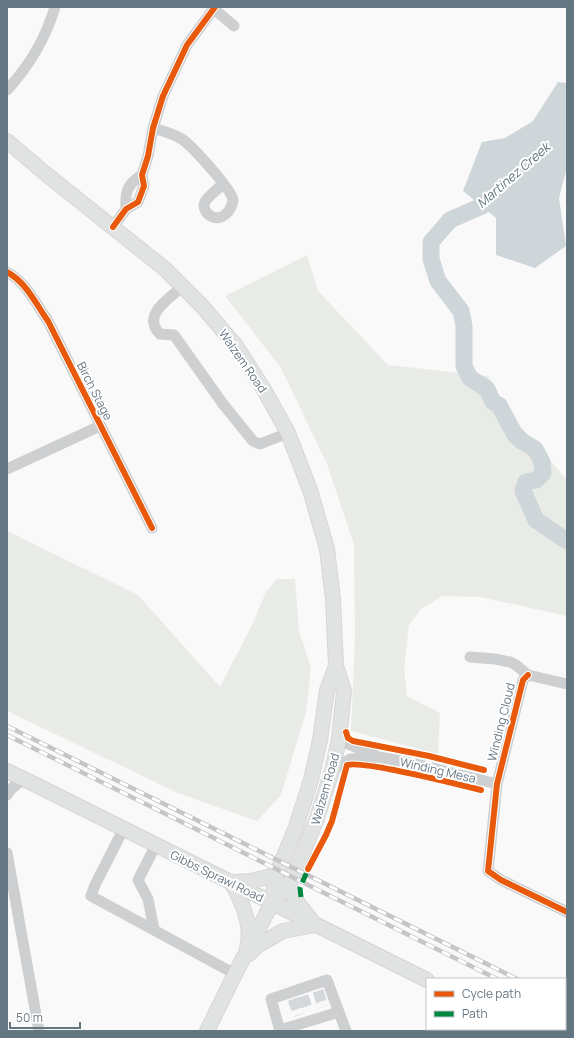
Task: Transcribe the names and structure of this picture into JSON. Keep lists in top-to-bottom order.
{
  "streets": {
    "main road": ["Walzem Road", "Gibbs Sprawl Road"],
    "street": ["Birch Stage", "Winding Cloud", "Winding Mesa"]
  },
  "crossings": [
    ["Walzem Road", "Winding Mesa"],
    ["Walzem Road", "Gibbs Sprawl Road"],
    ["Winding Cloud", "Winding Mesa"]
  ],
  "water": ["Martinez Creek"],
  "legend": ["Cycle path", "Path"],
  "scale_bar": "50 m"
}
